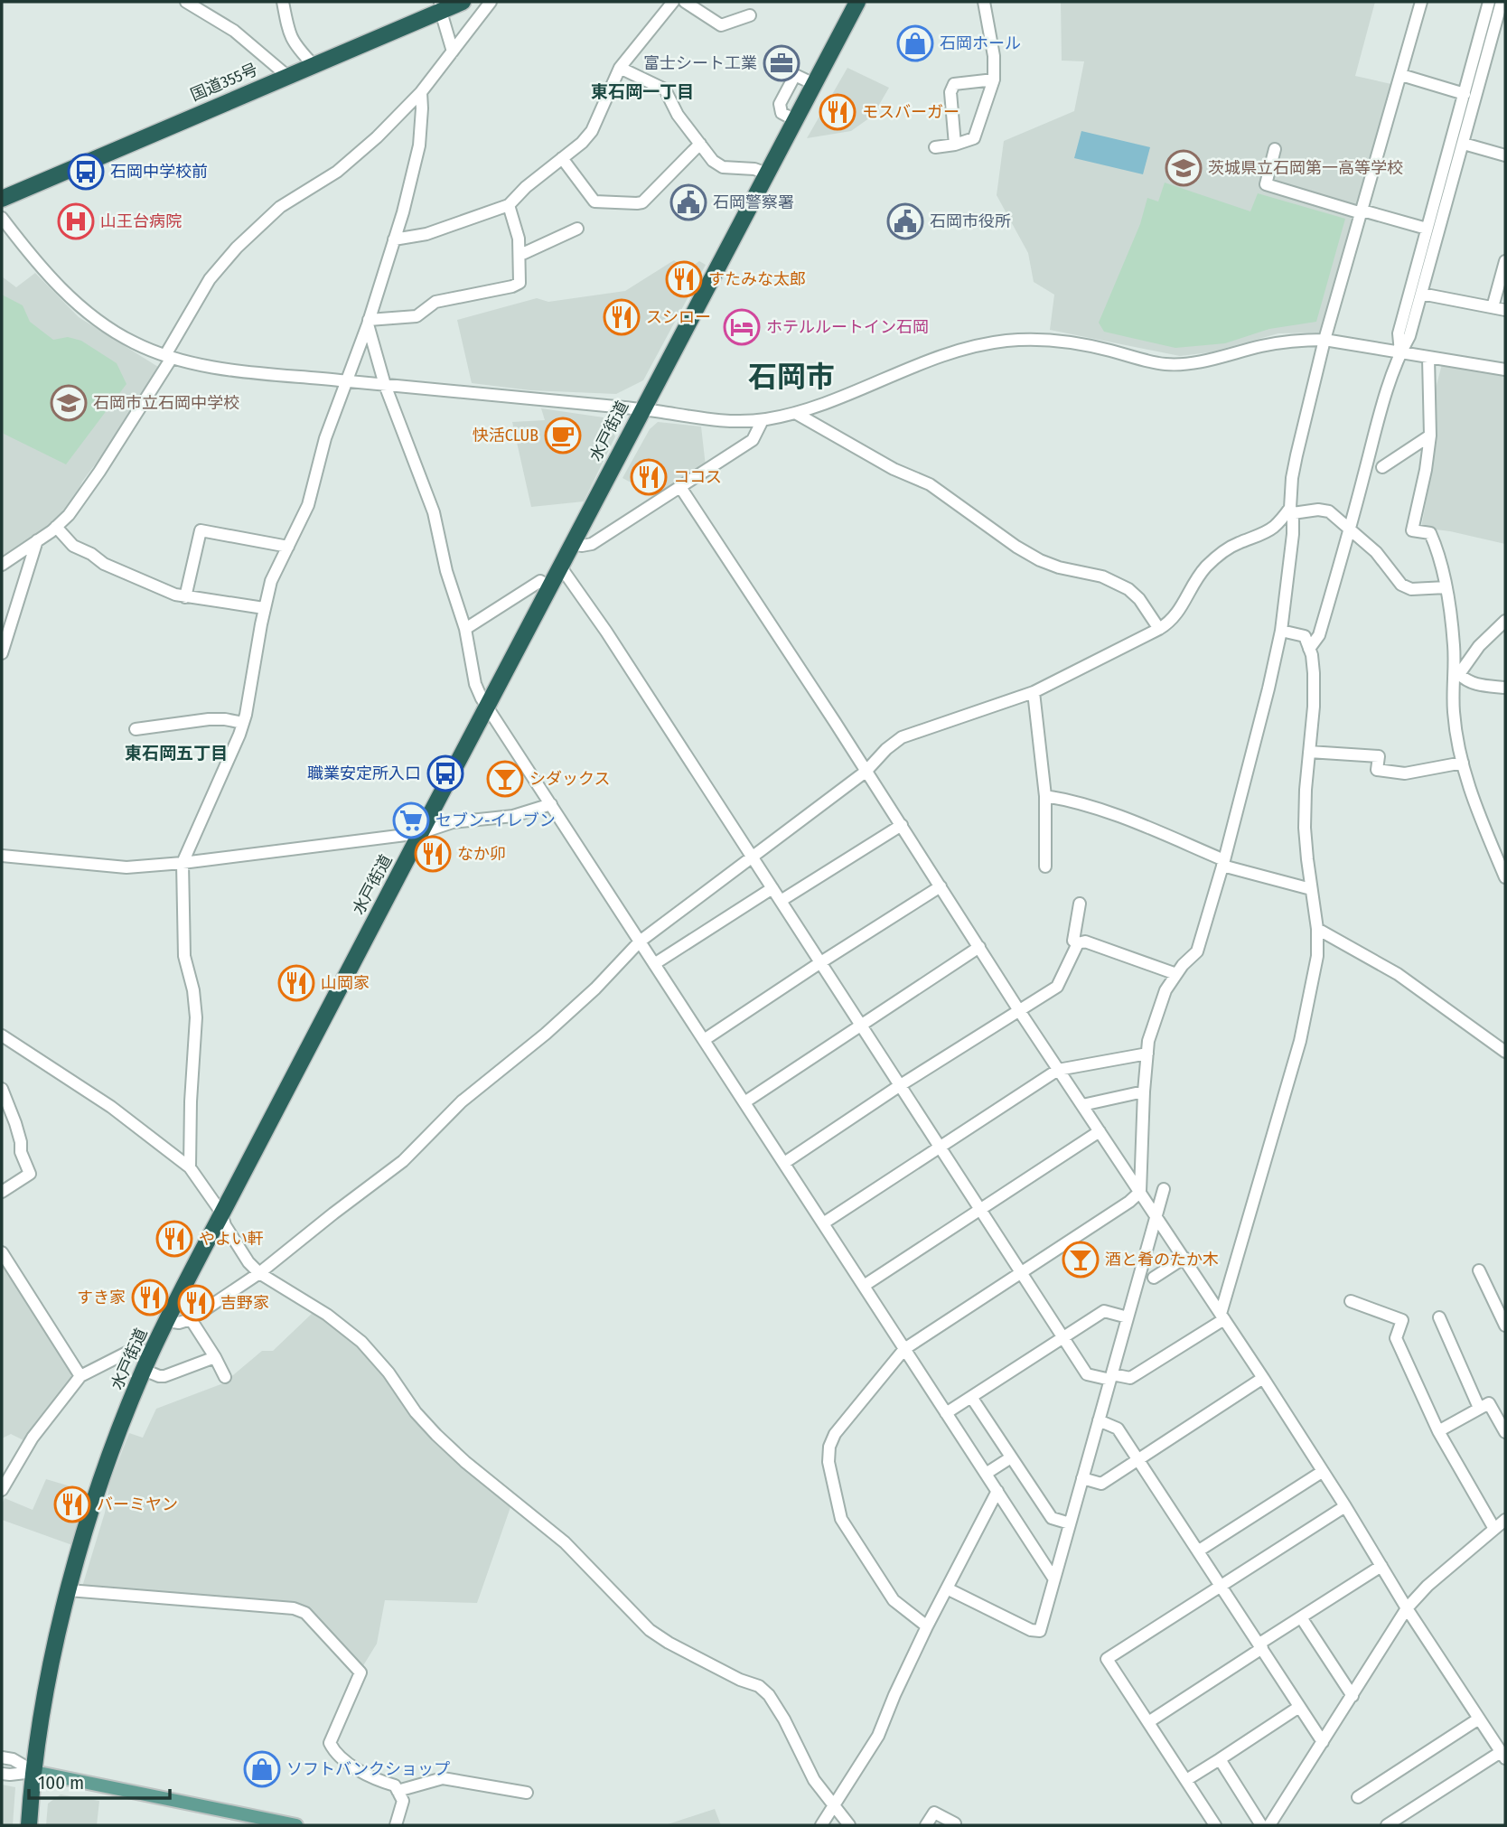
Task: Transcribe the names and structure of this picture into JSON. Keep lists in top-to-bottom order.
{
  "streets": {
    "highway": ["国道355号", "水戸街道"]
  },
  "districts": ["東石岡一丁目", "石岡市", "東石岡五丁目"],
  "places": {
    "shop": ["石岡ホール", "ソフトバンクショップ"],
    "office": ["富士シート工業"],
    "restaurant": [
      "モスバーガー",
      "すたみな太郎",
      "スシロー",
      "ココス",
      "なか卯",
      "山岡家",
      "やよい軒",
      "すき家",
      "吉野家",
      "バーミヤン"
    ],
    "school or university": ["茨城県立石岡第一高等学校", "石岡市立石岡中学校"],
    "bus stop": ["石岡中学校前", "職業安定所入口"],
    "public building": ["石岡警察署", "石岡市役所"],
    "hospital": ["山王台病院"],
    "hotel": ["ホテルルートイン石岡"],
    "cafe": ["快活CLUB"],
    "bar": ["シダックス", "酒と肴のたか木"],
    "supermarket": ["セブン-イレブン"]
  },
  "scale_bar": "100 m"
}
